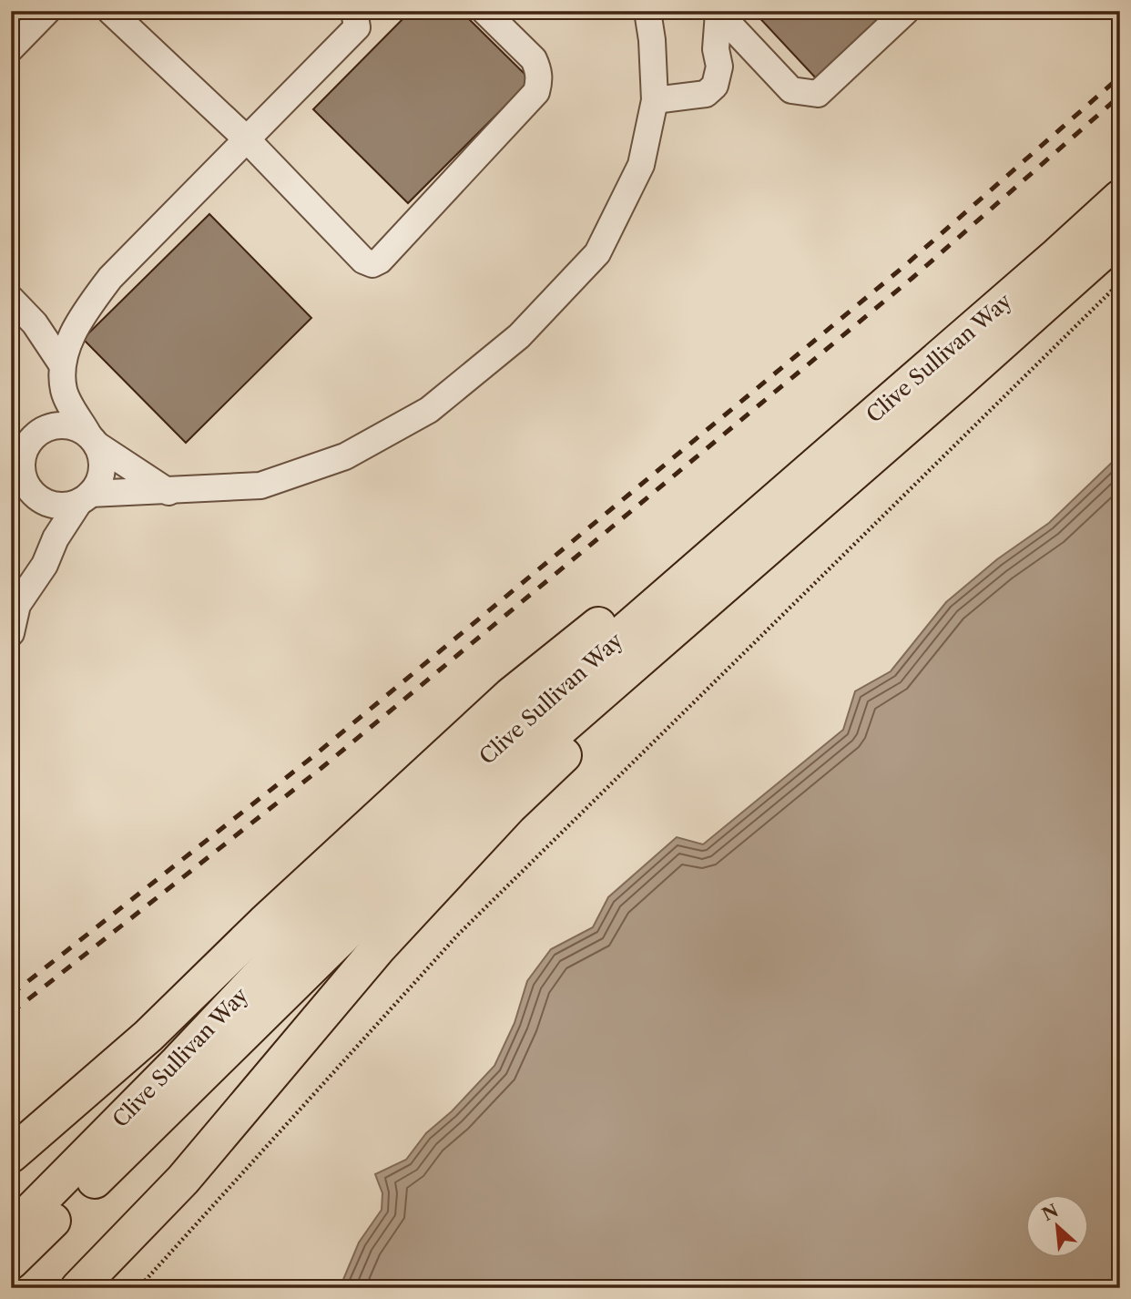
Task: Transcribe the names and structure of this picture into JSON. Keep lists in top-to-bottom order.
{
  "streets": {
    "highway": ["Clive Sullivan Way"]
  },
  "north": "top left"
}
